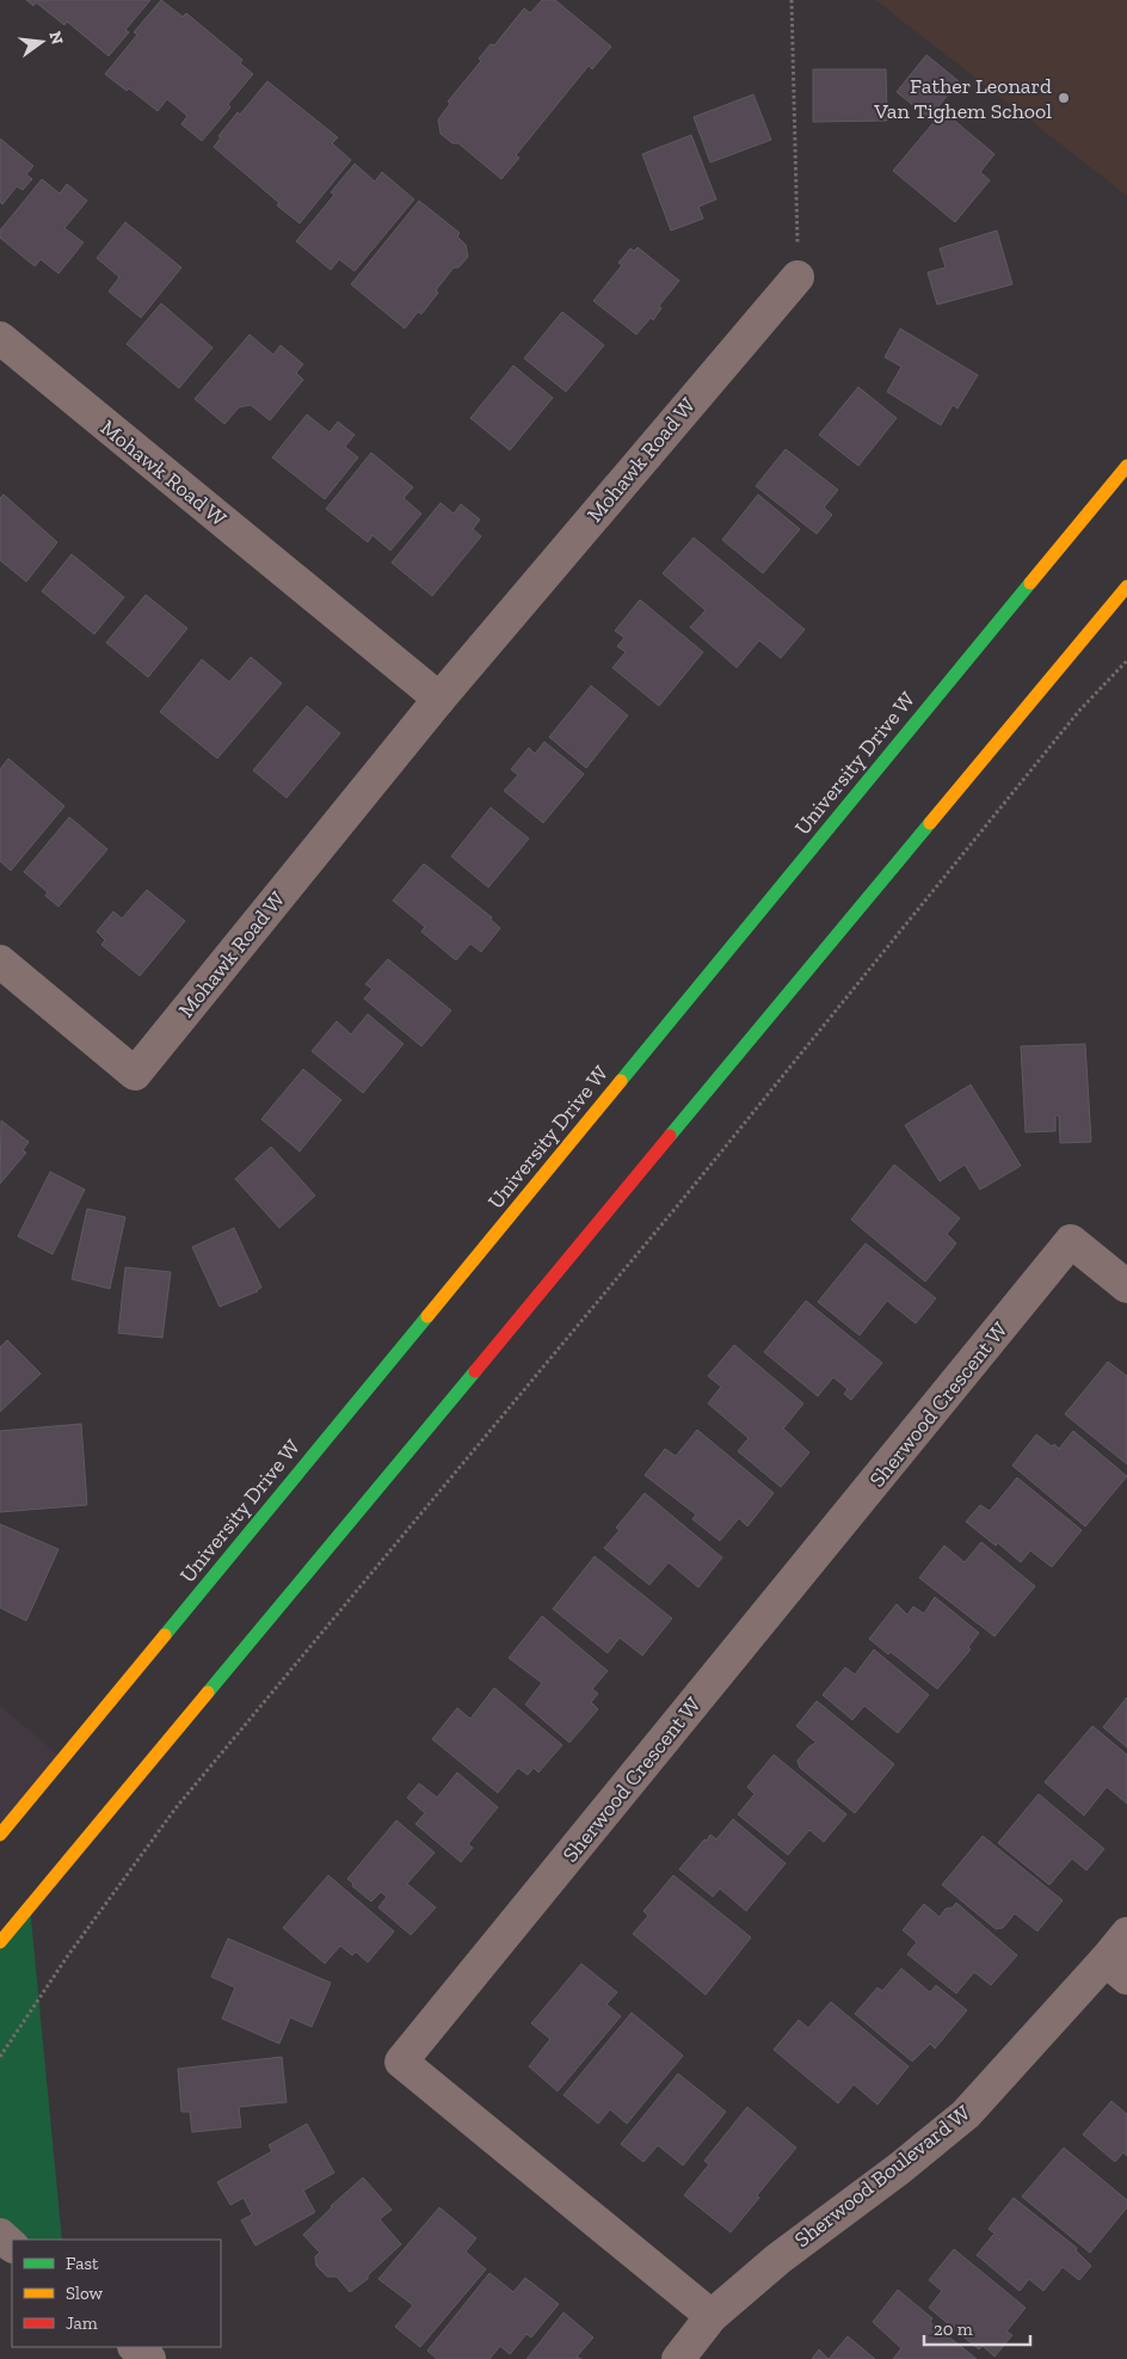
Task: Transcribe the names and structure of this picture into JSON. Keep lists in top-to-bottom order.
{
  "streets": {
    "main road": ["University Drive W"],
    "street": ["Mohawk Road W", "Sherwood Crescent W", "Sherwood Boulevard W"]
  },
  "crossings": [
    ["Sherwood Crescent W", "Sherwood Boulevard W"]
  ],
  "places": ["Father Leonard Van Tighem School"],
  "legend": ["Fast", "Slow", "Jam"],
  "scale_bar": "20 m",
  "north": "right"
}
